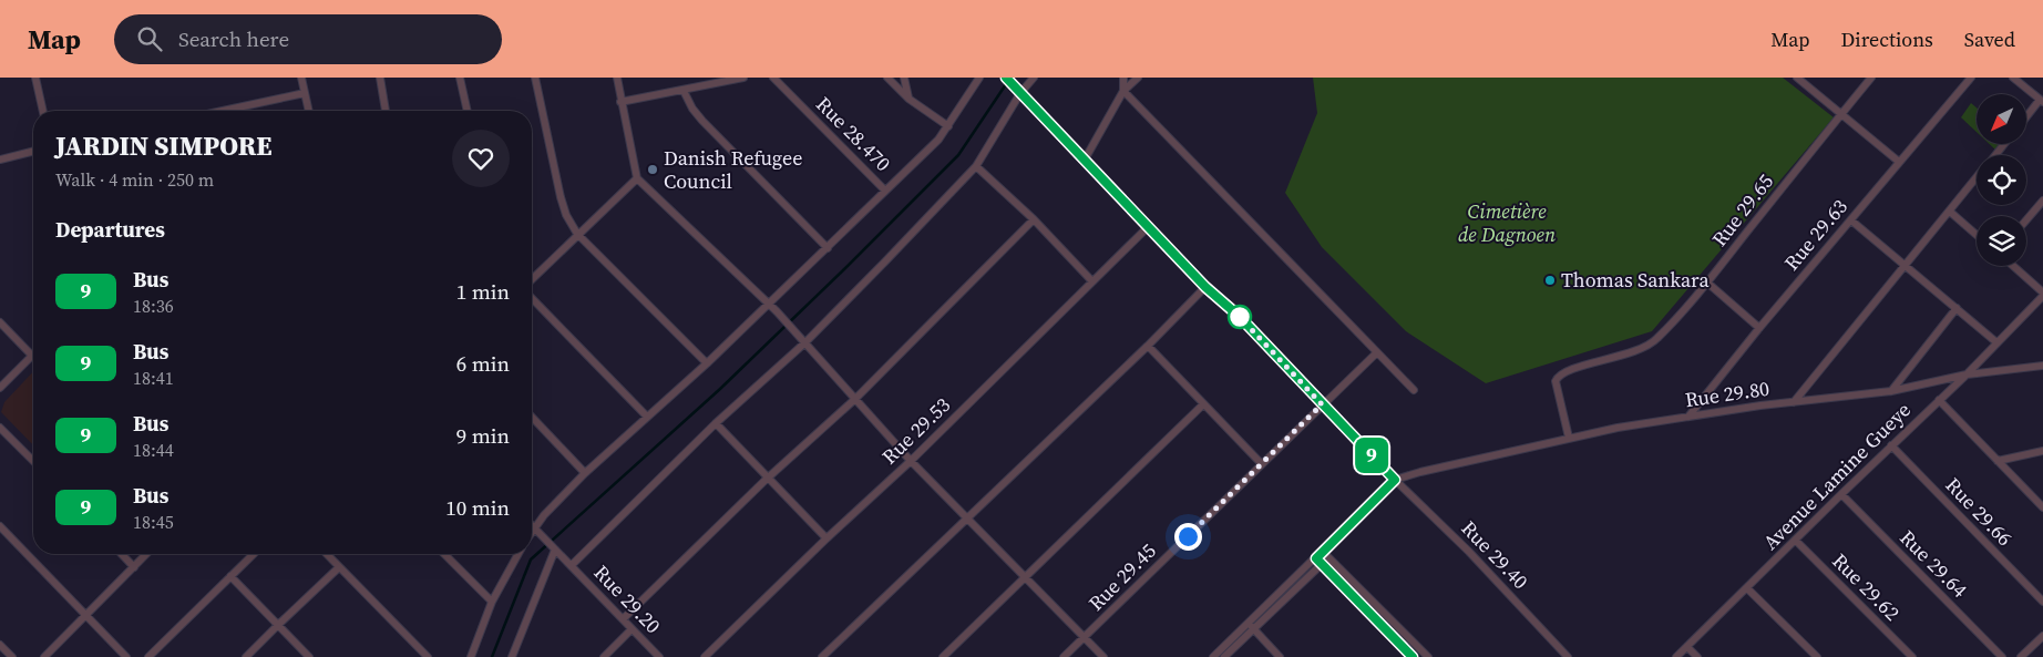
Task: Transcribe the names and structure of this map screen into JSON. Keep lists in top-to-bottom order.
{
  "streets": {
    "street": [
      "Rue 28.470",
      "Rue 29.65",
      "Rue 29.63",
      "Rue 29.80",
      "Rue 29.53",
      "Avenue Lamine Gueye",
      "Rue 29.66",
      "Rue 29.40",
      "Rue 29.64",
      "Rue 29.45",
      "Rue 29.62",
      "Rue 29.20"
    ]
  },
  "crossings": [
    ["Rue 29.65", "Rue 29.80"],
    ["Rue 29.63", "Rue 29.80"],
    ["Rue 29.80", "Avenue Lamine Gueye"],
    ["Rue 29.80", "Rue 29.40"],
    ["Rue 29.53", "Rue 29.40"],
    ["Avenue Lamine Gueye", "Rue 29.66"],
    ["Avenue Lamine Gueye", "Rue 29.64"],
    ["Avenue Lamine Gueye", "Rue 29.62"],
    ["Rue 29.40", "Rue 29.45"]
  ],
  "parks": ["Cimetière de Dagnoen"],
  "places": ["Danish Refugee Council", "Thomas Sankara"],
  "lines": ["bus line 9"],
  "north": "bottom left",
  "page": {
    "header": "Map",
    "search": "Search here",
    "nav": ["Map", "Directions", "Saved"],
    "on_map": "9",
    "heading": [
      ["JARDIN SIMPORE", "Walk · 4 min · 250 m"],
      "Departures"
    ],
    "list": [
      {
        "mark": "9",
        "name": "Bus",
        "note": "18:36",
        "value": "1 min"
      },
      {
        "mark": "9",
        "name": "Bus",
        "note": "18:41",
        "value": "6 min"
      },
      {
        "mark": "9",
        "name": "Bus",
        "note": "18:44",
        "value": "9 min"
      },
      {
        "mark": "9",
        "name": "Bus",
        "note": "18:45",
        "value": "10 min"
      }
    ]
  }
}
